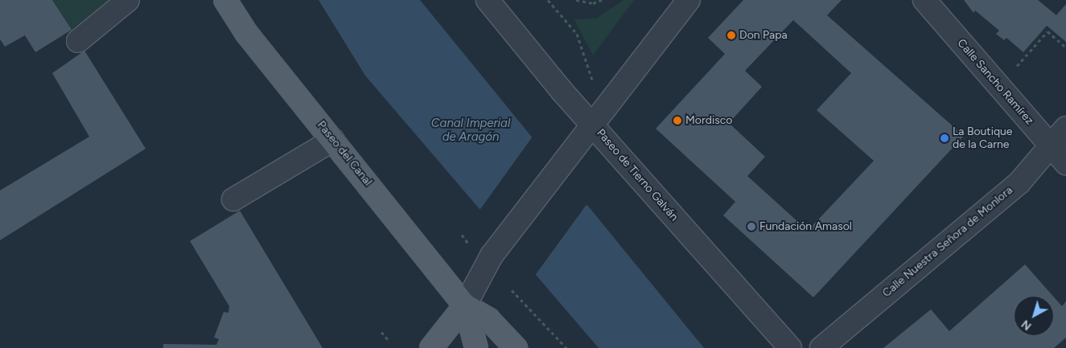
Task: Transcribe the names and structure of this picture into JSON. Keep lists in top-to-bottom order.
{
  "streets": {
    "main road": ["Paseo del Canal"],
    "street": ["Calle Sancho Ramírez", "Paseo de Tierno Galván", "Calle Nuestra Señora de Monlora"]
  },
  "crossings": [
    ["Calle Sancho Ramírez", "Calle Nuestra Señora de Monlora"]
  ],
  "water": ["Canal Imperial de Aragón"],
  "places": [
    "Don Papa",
    "Mordisco",
    "La Boutique de la Carne",
    "Fundación Amasol"
  ],
  "north": "bottom left"
}
